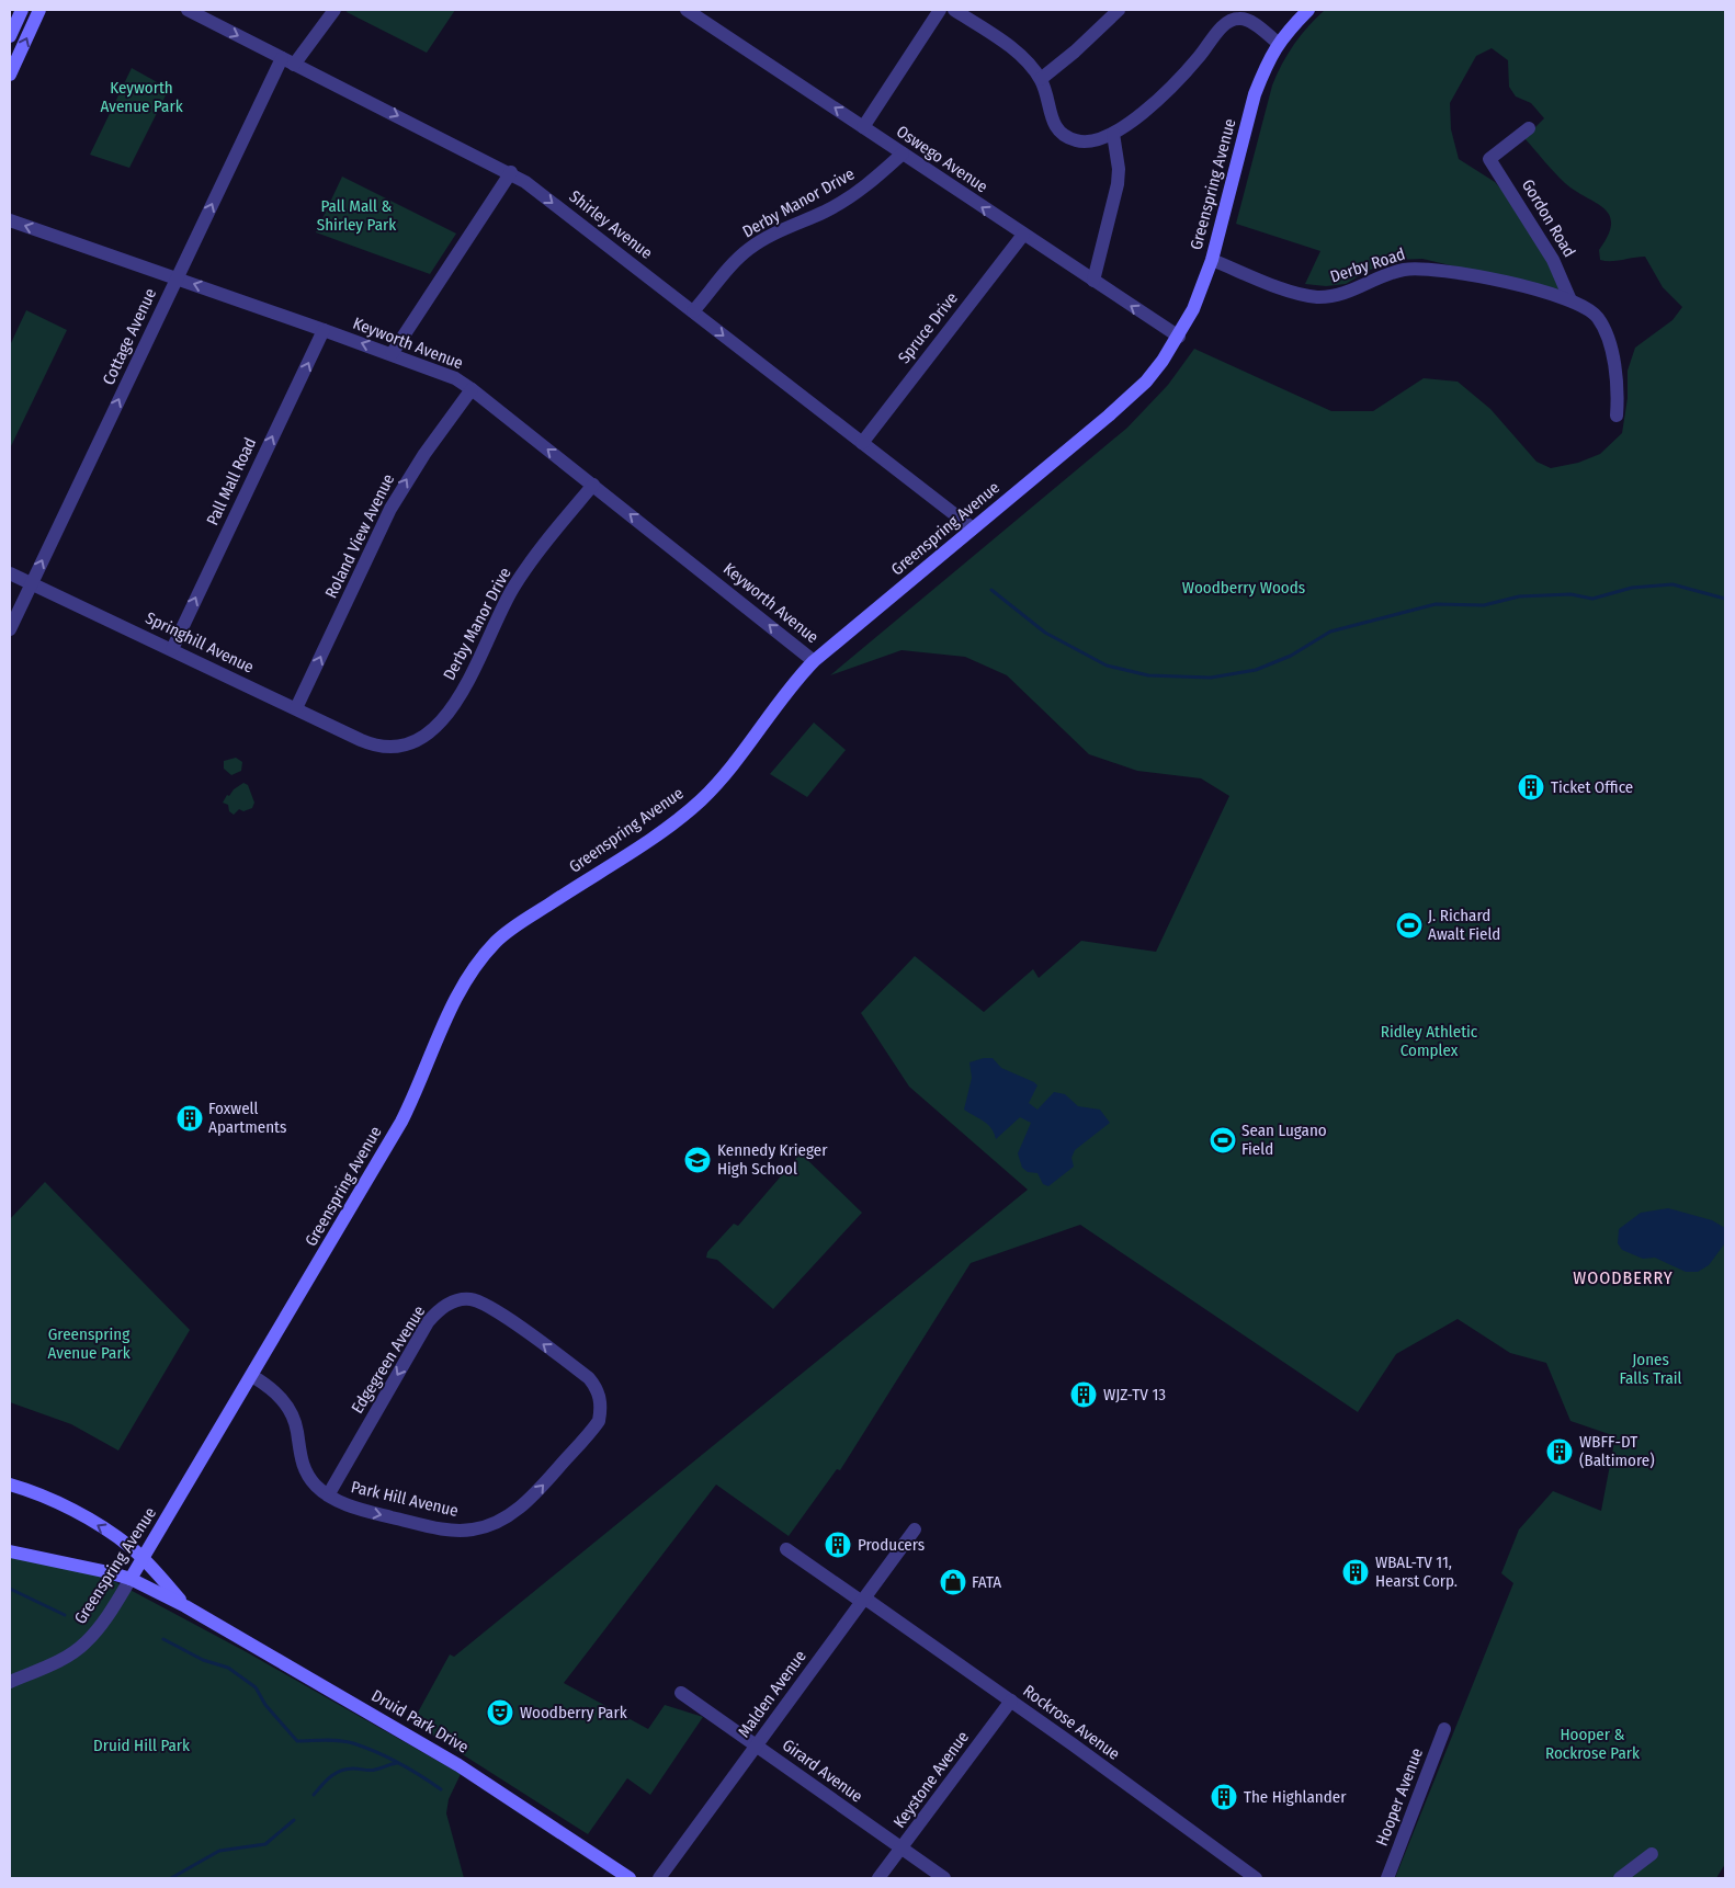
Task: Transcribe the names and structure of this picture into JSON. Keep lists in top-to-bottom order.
{
  "streets": {
    "main road": ["Greenspring Avenue", "Druid Park Drive"],
    "street": [
      "Oswego Avenue",
      "Derby Manor Drive",
      "Gordon Road",
      "Shirley Avenue",
      "Derby Road",
      "Spruce Drive",
      "Cottage Avenue",
      "Keyworth Avenue",
      "Pall Mall Road",
      "Roland View Avenue",
      "Springhill Avenue",
      "Edgegreen Avenue",
      "Park Hill Avenue",
      "Malden Avenue",
      "Rockrose Avenue",
      "Girard Avenue",
      "Keystone Avenue",
      "Hooper Avenue"
    ]
  },
  "crossings": [
    ["Oswego Avenue", "Greenspring Avenue"],
    ["Oswego Avenue", "Derby Manor Drive"],
    ["Oswego Avenue", "Spruce Drive"],
    ["Greenspring Avenue", "Shirley Avenue"],
    ["Greenspring Avenue", "Derby Road"],
    ["Greenspring Avenue", "Keyworth Avenue"],
    ["Greenspring Avenue", "Park Hill Avenue"],
    ["Greenspring Avenue", "Druid Park Drive"],
    ["Derby Manor Drive", "Shirley Avenue"],
    ["Derby Manor Drive", "Keyworth Avenue"],
    ["Derby Manor Drive", "Springhill Avenue"],
    ["Gordon Road", "Derby Road"],
    ["Shirley Avenue", "Spruce Drive"],
    ["Shirley Avenue", "Cottage Avenue"],
    ["Cottage Avenue", "Keyworth Avenue"],
    ["Cottage Avenue", "Springhill Avenue"],
    ["Keyworth Avenue", "Pall Mall Road"],
    ["Keyworth Avenue", "Roland View Avenue"],
    ["Pall Mall Road", "Springhill Avenue"],
    ["Roland View Avenue", "Springhill Avenue"],
    ["Edgegreen Avenue", "Park Hill Avenue"],
    ["Malden Avenue", "Rockrose Avenue"],
    ["Malden Avenue", "Girard Avenue"],
    ["Rockrose Avenue", "Keystone Avenue"],
    ["Girard Avenue", "Keystone Avenue"]
  ],
  "one_way": [
    "Oswego Avenue",
    "Shirley Avenue",
    "Cottage Avenue",
    "Keyworth Avenue",
    "Pall Mall Road",
    "Roland View Avenue"
  ],
  "districts": ["WOODBERRY"],
  "parks": [
    "Keyworth Avenue Park",
    "Pall Mall & Shirley Park",
    "Woodberry Woods",
    "Ridley Athletic Complex",
    "Greenspring Avenue Park",
    "Jones Falls Trail",
    "Hooper & Rockrose Park",
    "Druid Hill Park"
  ],
  "places": {
    "building": [
      "Ticket Office",
      "Foxwell Apartments",
      "WJZ-TV 13",
      "WBFF-DT (Baltimore)",
      "Producers",
      "WBAL-TV 11, Hearst Corp.",
      "The Highlander"
    ],
    "sports": ["J. Richard Awalt Field", "Sean Lugano Field"],
    "school or university": ["Kennedy Krieger High School"],
    "shop": ["FATA"],
    "theatre": ["Woodberry Park"]
  }
}
